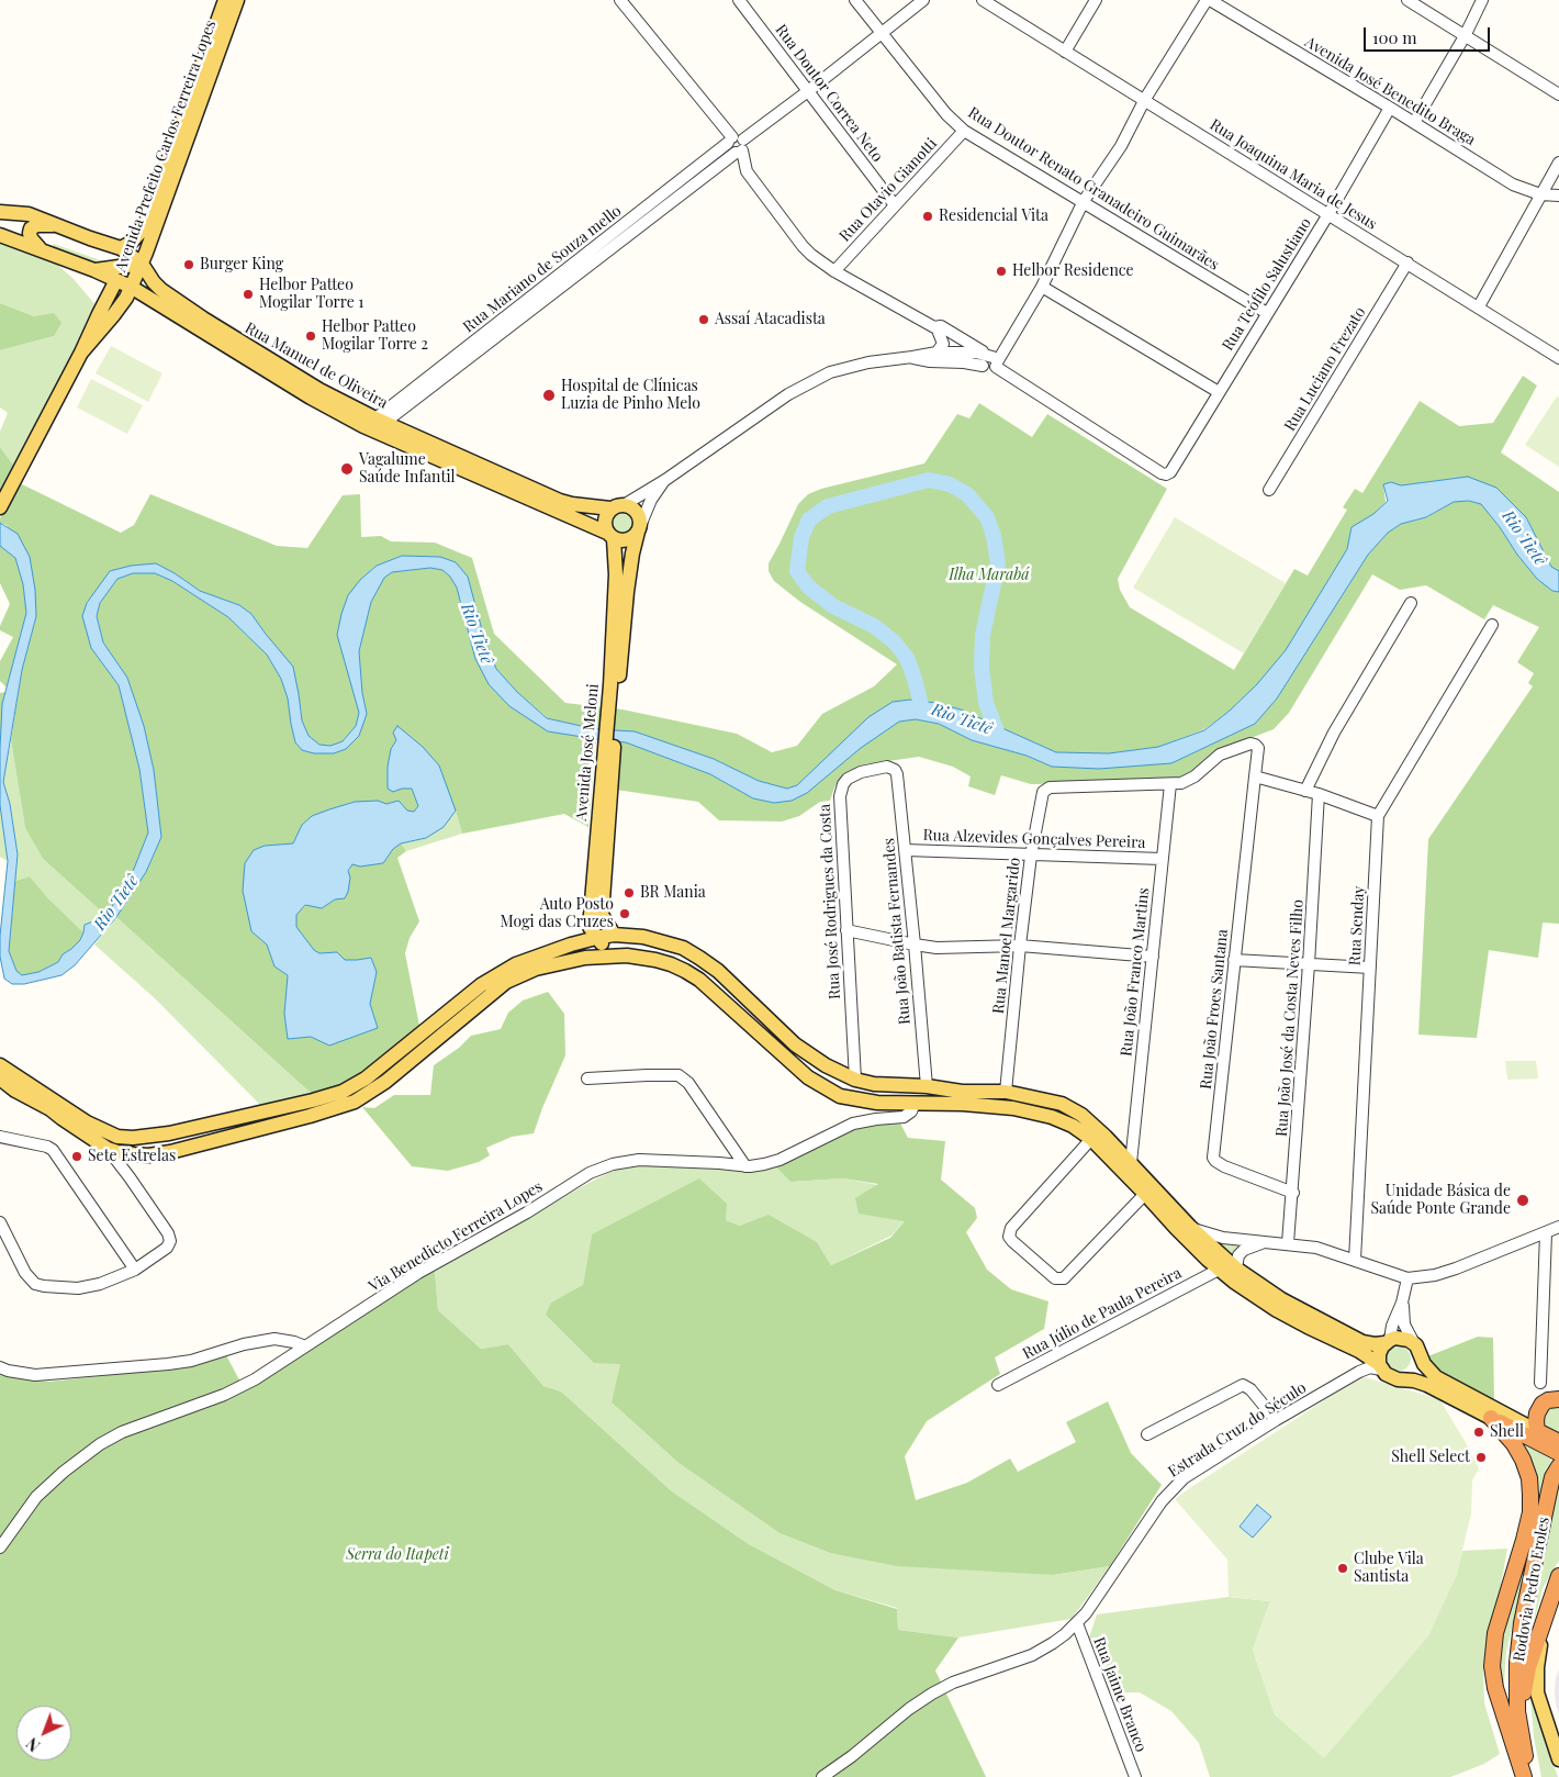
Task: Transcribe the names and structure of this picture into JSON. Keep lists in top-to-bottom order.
{
  "streets": {
    "highway": ["Rodovia Pedro Eroles"],
    "main road": ["Avenida Prefeito Carlos Ferreira Lopes", "Rua Manuel de Oliveira", "Avenida José Meloni"],
    "street": [
      "Avenida José Benedito Braga",
      "Rua Doutor Correa Neto",
      "Rua Joaquina Maria de Jesus",
      "Rua Doutor Renato Granadeiro Guimarães",
      "Rua Otavio Gianotti",
      "Rua Mariano de Souza mello",
      "Rua Teófilo Salustiano",
      "Rua Luciano Frezato",
      "Rua Alzevides Gonçalves Pereira",
      "Rua José Rodrigues da Costa",
      "Rua Senday",
      "Rua João Batista Fernandes",
      "Rua Manoel Margarido",
      "Rua João Franco Martins",
      "Rua João Froes Santana",
      "Rua João José da Costa Neves Filho",
      "Via Benedicto Ferreira Lopes",
      "Rua Júlio de Paula Pereira",
      "Estrada Cruz do Século",
      "Rua Jaime Branco"
    ]
  },
  "crossings": [
    ["Avenida José Benedito Braga", "Rua Teófilo Salustiano"],
    ["Rua Doutor Correa Neto", "Rua Otavio Gianotti"],
    ["Rua Doutor Correa Neto", "Rua Mariano de Souza mello"],
    ["Avenida Prefeito Carlos Ferreira Lopes", "Rua Manuel de Oliveira"],
    ["Rua Joaquina Maria de Jesus", "Rua Teófilo Salustiano"],
    ["Rua Joaquina Maria de Jesus", "Rua Luciano Frezato"],
    ["Rua Doutor Renato Granadeiro Guimarães", "Rua Otavio Gianotti"],
    ["Rua Doutor Renato Granadeiro Guimarães", "Rua Teófilo Salustiano"],
    ["Rua Mariano de Souza mello", "Rua Manuel de Oliveira"],
    ["Rua Manuel de Oliveira", "Avenida José Meloni"],
    ["Rua Alzevides Gonçalves Pereira", "Rua João Batista Fernandes"],
    ["Rua Alzevides Gonçalves Pereira", "Rua Manoel Margarido"],
    ["Rua Alzevides Gonçalves Pereira", "Rua João Franco Martins"],
    ["Rua José Rodrigues da Costa", "Rua João Batista Fernandes"],
    ["Rua Manoel Margarido", "Rua João Franco Martins"],
    ["Rua Manoel Margarido", "Rua João Froes Santana"],
    ["Rua João Franco Martins", "Rua João Froes Santana"],
    ["Rua João Froes Santana", "Rua João José da Costa Neves Filho"],
    ["Estrada Cruz do Século", "Rua Jaime Branco"]
  ],
  "water": ["Rio Tietê"],
  "parks": ["Ilha Marabá", "Serra do Itapeti"],
  "places": [
    "Residencial Vita",
    "Burger King",
    "Helbor Residence",
    "Helbor Patteo Mogilar Torre 1",
    "Assaí Atacadista",
    "Helbor Patteo Mogilar Torre 2",
    "Hospital de Clínicas Luzia de Pinho Melo",
    "Vagalume Saúde Infantil",
    "BR Mania",
    "Auto Posto Mogi das Cruzes",
    "Sete Estrelas",
    "Unidade Básica de Saúde Ponte Grande",
    "Shell",
    "Shell Select",
    "Clube Vila Santista"
  ],
  "scale_bar": "100 m",
  "north": "bottom left"
}
